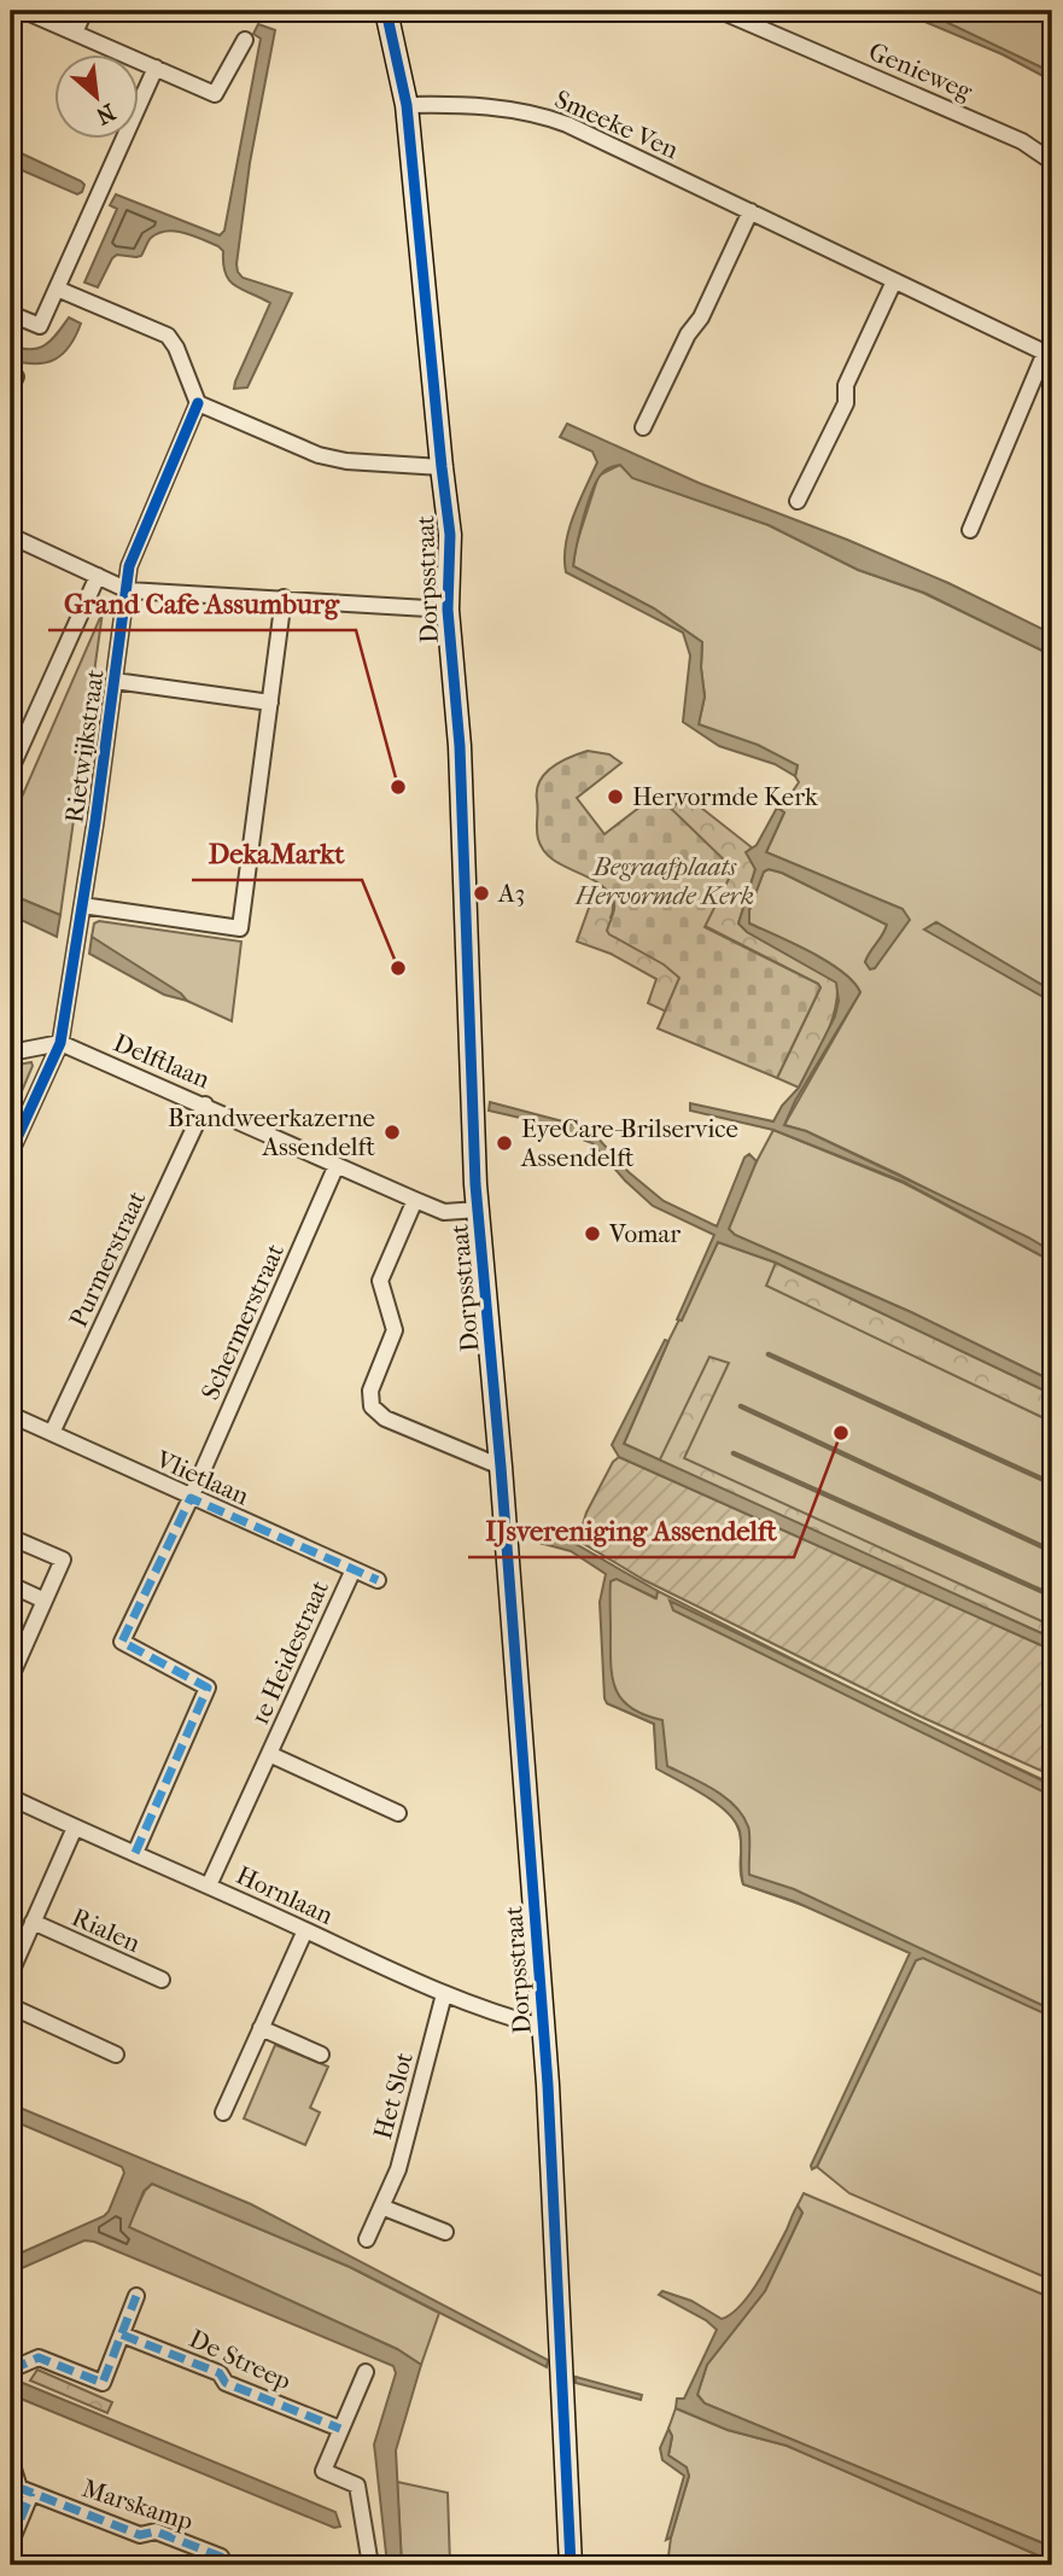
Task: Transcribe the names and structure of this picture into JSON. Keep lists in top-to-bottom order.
{
  "streets": {
    "street": [
      "Genieweg",
      "Smeeke Ven",
      "Dorpsstraat",
      "Rietwijkstraat",
      "Delftlaan",
      "Purmerstraat",
      "Schermerstraat",
      "Vlietlaan",
      "1e Heidestraat",
      "Hornlaan",
      "Rialen",
      "Het Slot",
      "De Streep",
      "Marskamp"
    ]
  },
  "crossings": [
    ["Smeeke Ven", "Dorpsstraat"],
    ["Dorpsstraat", "Delftlaan"],
    ["Dorpsstraat", "Hornlaan"],
    ["Delftlaan", "Purmerstraat"],
    ["Delftlaan", "Schermerstraat"],
    ["Purmerstraat", "Vlietlaan"],
    ["Schermerstraat", "Vlietlaan"],
    ["Schermerstraat", "Hornlaan"],
    ["Vlietlaan", "1e Heidestraat"],
    ["1e Heidestraat", "Hornlaan"],
    ["Hornlaan", "Rialen"],
    ["Hornlaan", "Het Slot"]
  ],
  "parks": ["Begraafplaats Hervormde Kerk"],
  "places": [
    "Grand Cafe Assumburg",
    "Hervormde Kerk",
    "A3",
    "DekaMarkt",
    "Brandweerkazerne Assendelft",
    "EyeCare-Brilservice Assendelft",
    "Vomar",
    "IJsvereniging Assendelft"
  ],
  "north": "bottom right"
}
